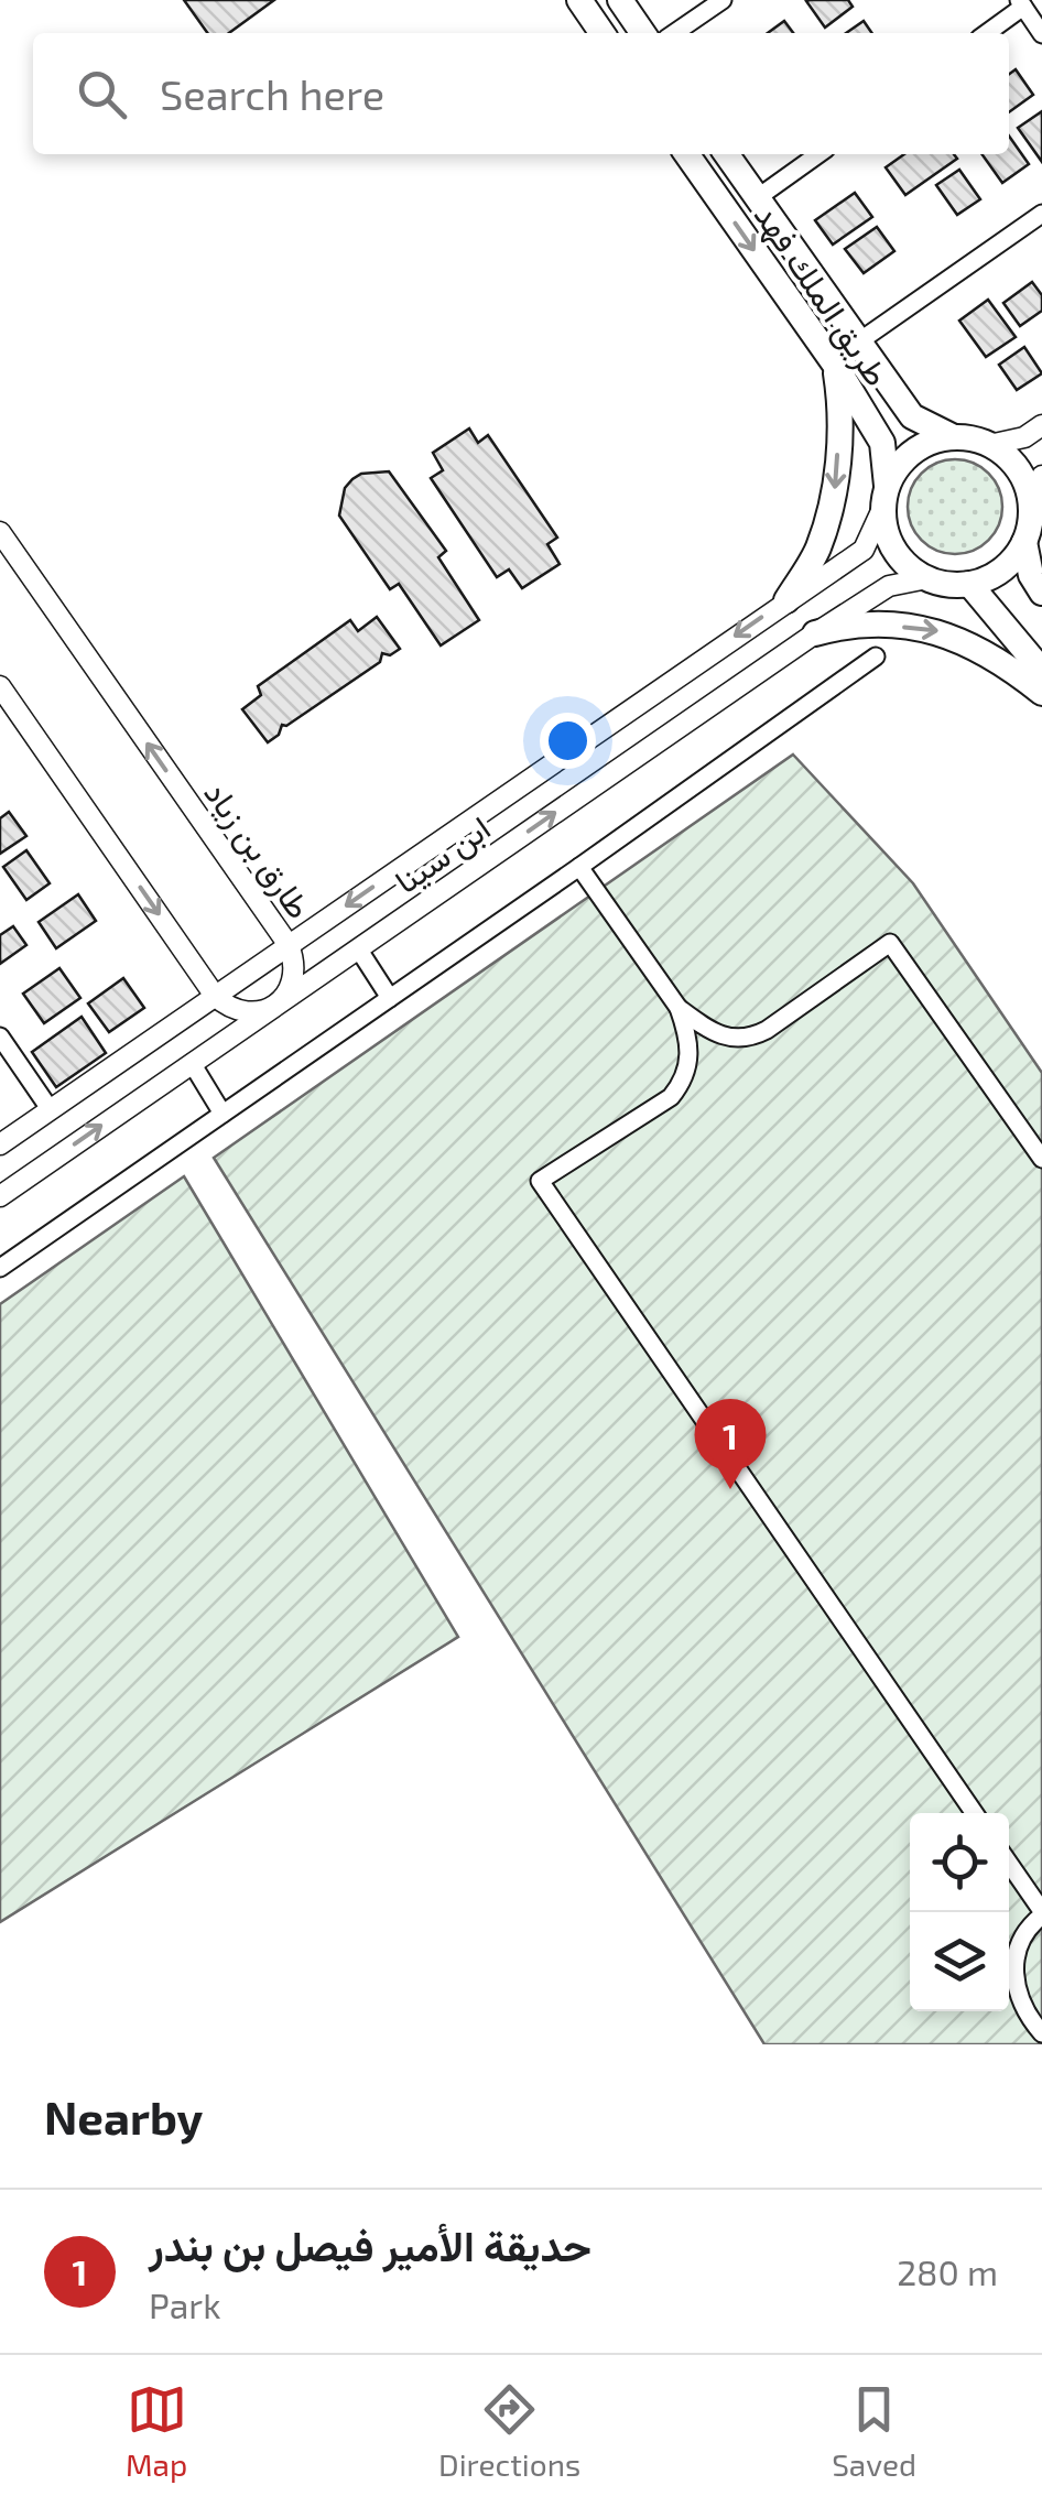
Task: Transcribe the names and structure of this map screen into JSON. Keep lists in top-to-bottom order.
{
  "streets": {
    "main road": ["طريق الملك فهد"],
    "street": ["طارق بن زياد", "ابن سينا"]
  },
  "crossings": [
    ["طريق الملك فهد", "ابن سينا"],
    ["طارق بن زياد", "ابن سينا"]
  ],
  "page": {
    "search": "Search here",
    "pins": "1",
    "heading": "Nearby",
    "list": [
      {
        "mark": "1",
        "name": "حديقة الأمير فيصل بن بندر",
        "note": "Park",
        "value": "280 m"
      }
    ],
    "nav": ["Map", "Directions", "Saved"]
  }
}
